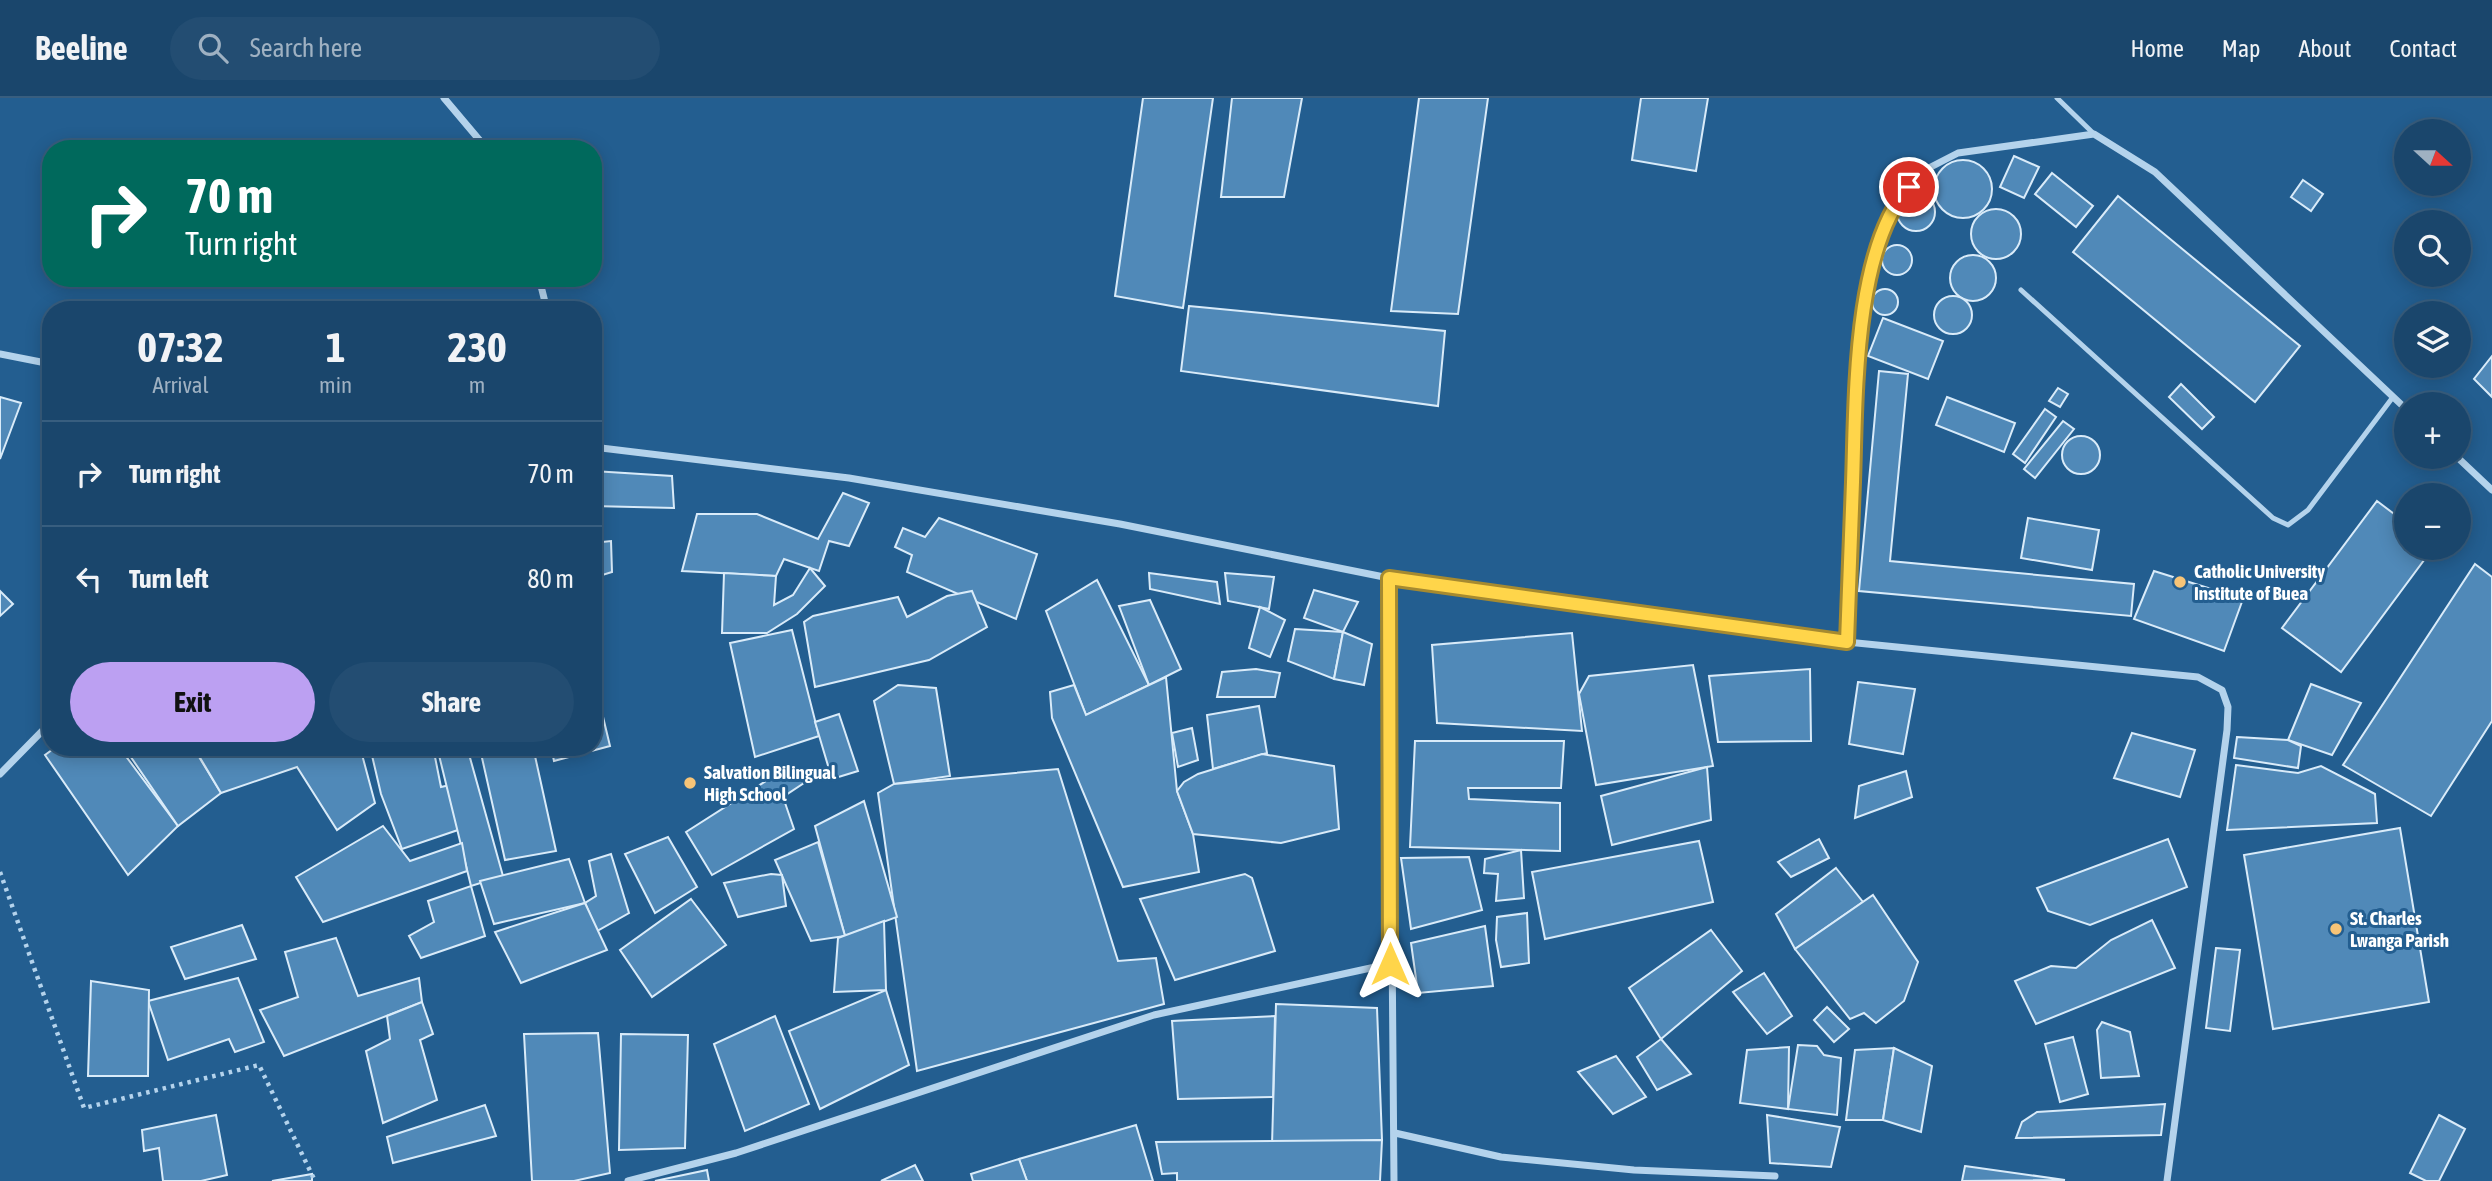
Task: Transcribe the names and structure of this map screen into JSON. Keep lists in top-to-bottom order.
{
  "places": ["Catholic University Institute of Buea", "Salvation Bilingual High School", "St. Charles Lwanga Parish"],
  "north": "right",
  "page": {
    "header": "Beeline",
    "search": "Search here",
    "nav": [
      "Home",
      "Map",
      "About",
      "Contact"
    ],
    "map_buttons": ["+", "−"],
    "turn": ["70 m", "Turn right"],
    "eta": [
      "07:32",
      "Arrival",
      "1",
      "min",
      "230",
      "m"
    ],
    "list": [
      {
        "name": "Turn right",
        "value": "70 m"
      },
      {
        "name": "Turn left",
        "value": "80 m"
      }
    ],
    "buttons": ["Exit", "Share"]
  }
}
